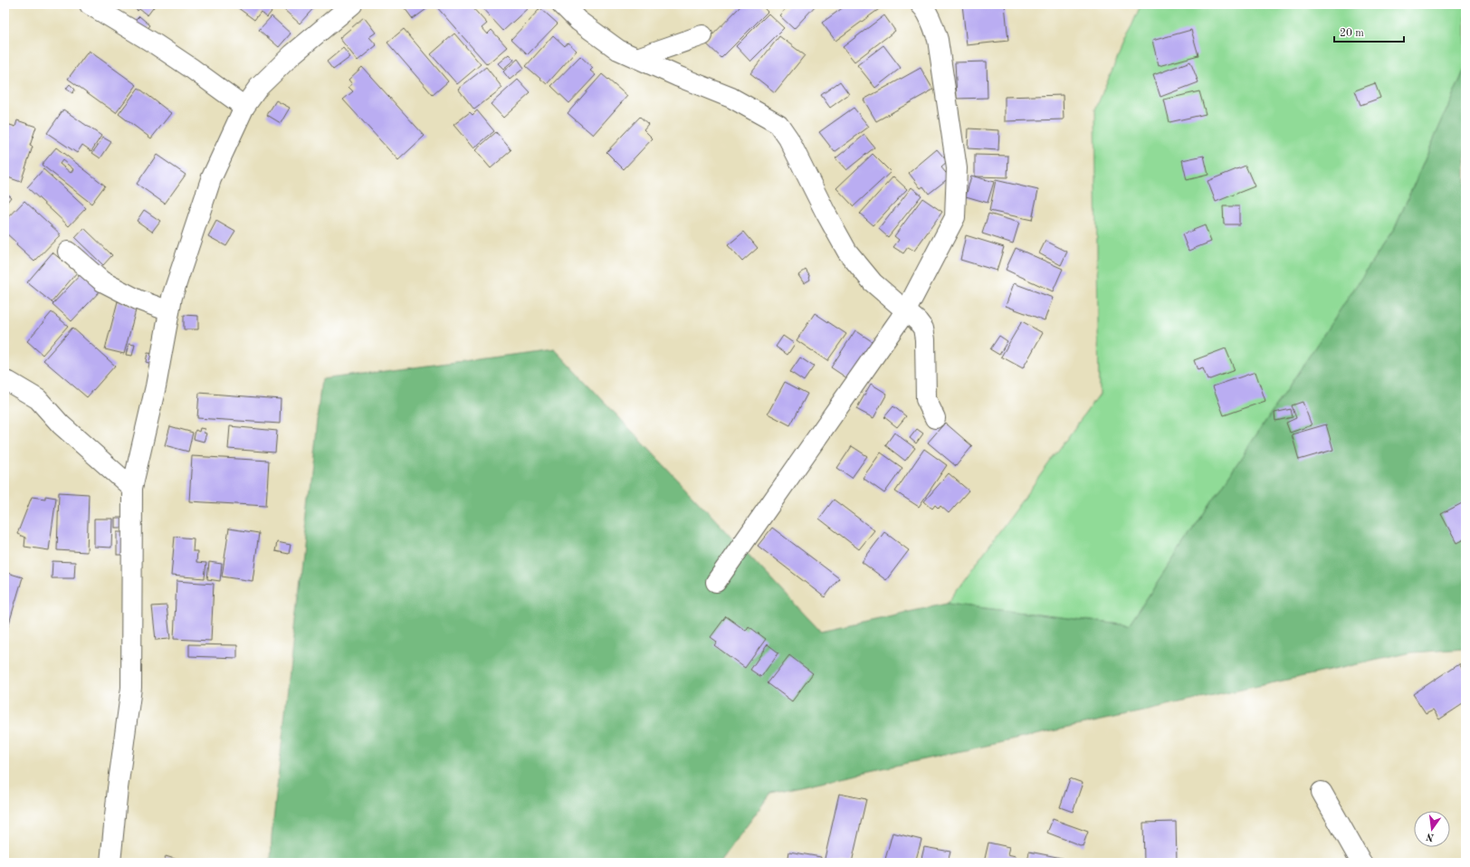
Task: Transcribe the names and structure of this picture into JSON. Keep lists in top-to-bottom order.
{
  "scale_bar": "20 m",
  "north": "bottom"
}
